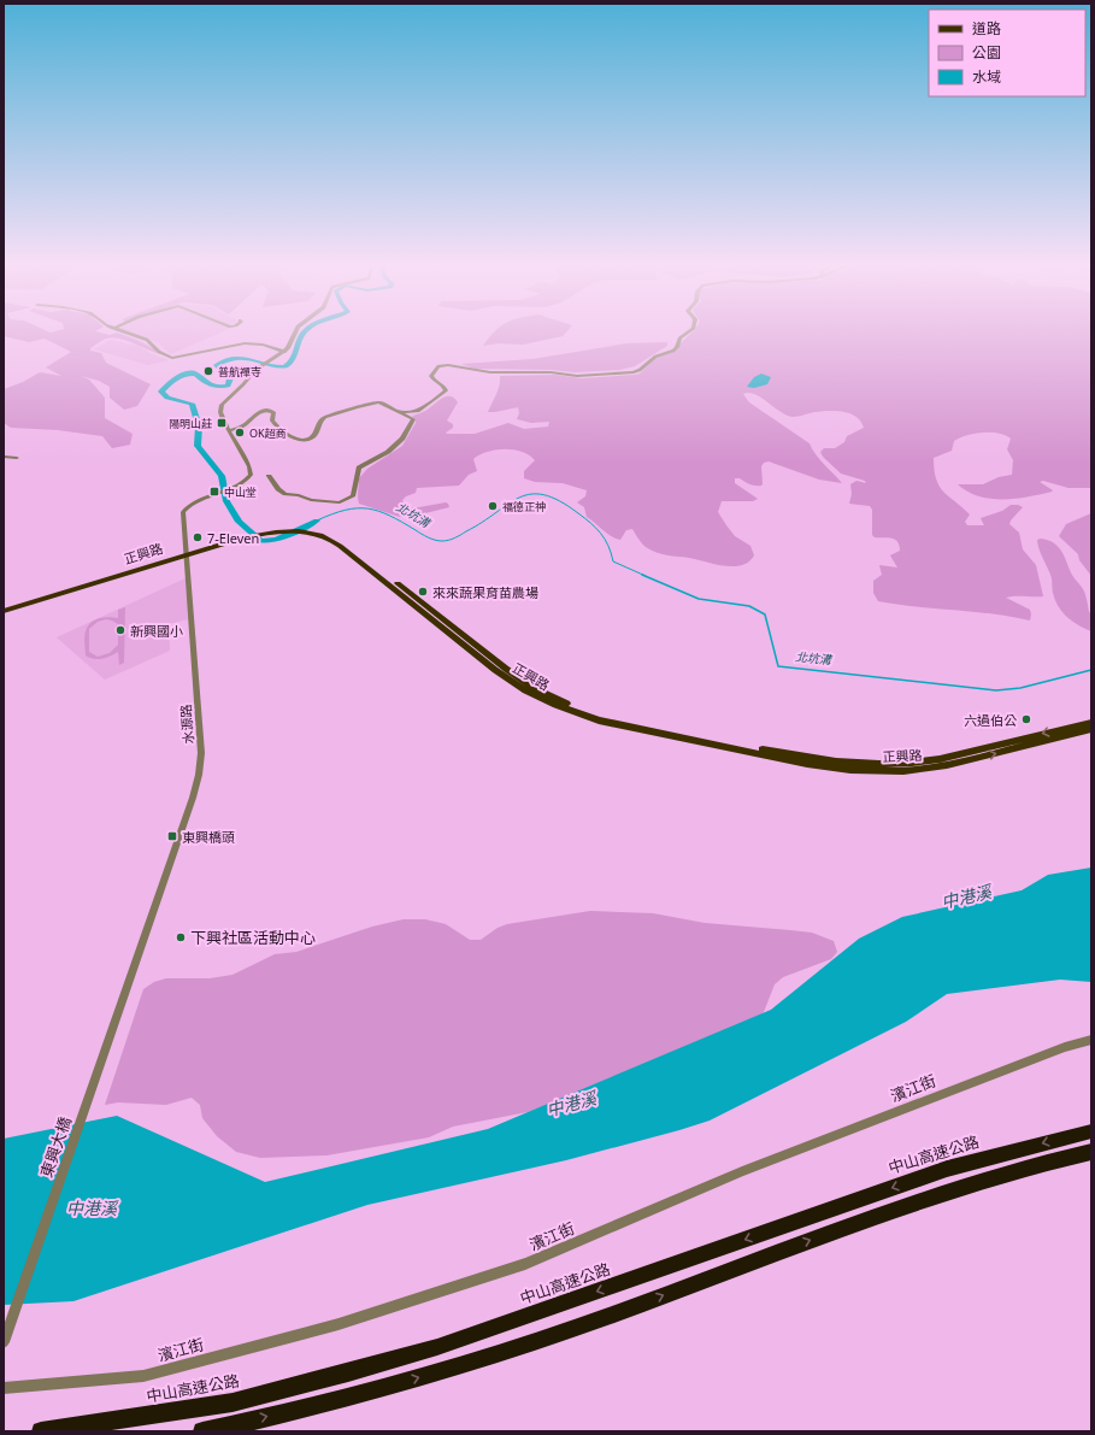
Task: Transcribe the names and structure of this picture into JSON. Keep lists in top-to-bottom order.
{
  "streets": {
    "highway": ["中山高速公路"],
    "main road": ["正興路"],
    "street": ["水源路", "濱江街", "東興大橋"]
  },
  "crossings": [
    ["正興路", "水源路"],
    ["水源路", "東興大橋"]
  ],
  "water": ["北坑溝", "中港溪"],
  "places": {
    "other": [
      "普航禪寺",
      "OK超商",
      "福德正神",
      "7-Eleven",
      "來來蔬果育苗農場",
      "新興國小",
      "六過伯公",
      "下興社區活動中心"
    ],
    "transit": ["陽明山莊", "中山堂", "東興橋頭"]
  },
  "legend": ["道路", "公園", "水域"]
}
